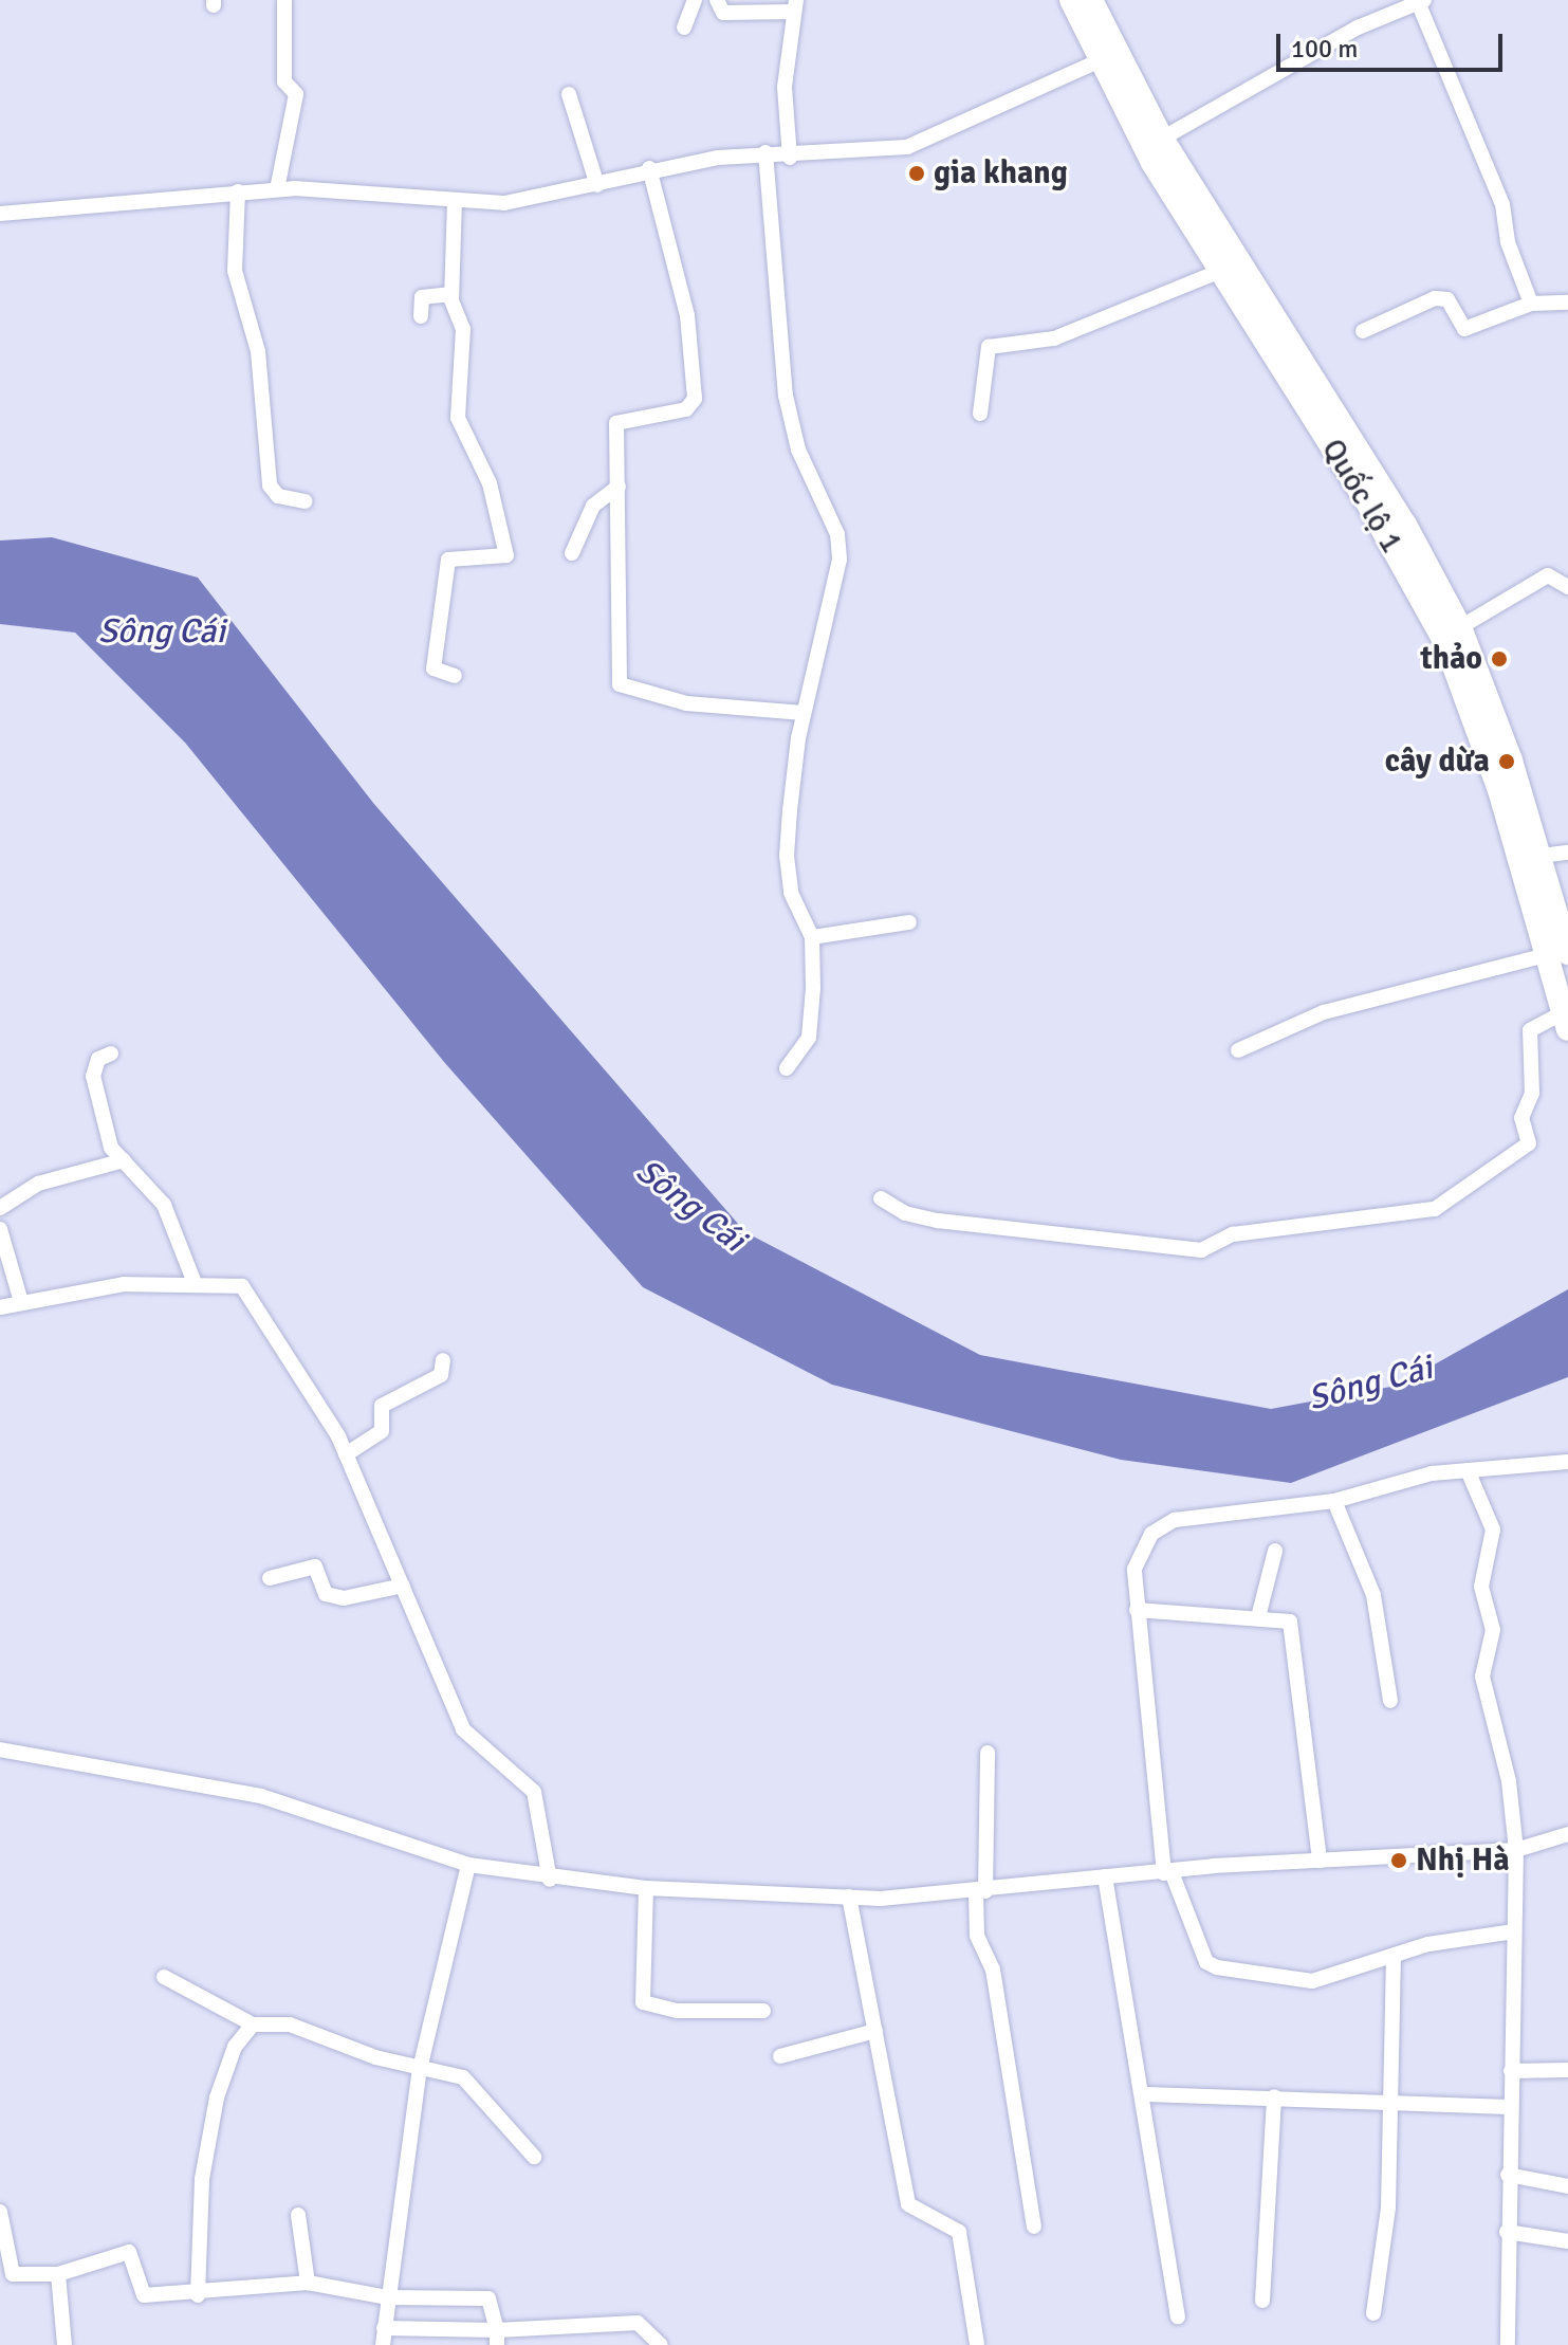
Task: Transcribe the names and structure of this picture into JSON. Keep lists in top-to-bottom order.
{
  "streets": {
    "highway": ["Quốc lộ 1"]
  },
  "water": ["Sông Cái"],
  "places": [
    "gia khang",
    "thảo",
    "cây dừa",
    "Nhị Hà"
  ],
  "scale_bar": "100 m"
}
